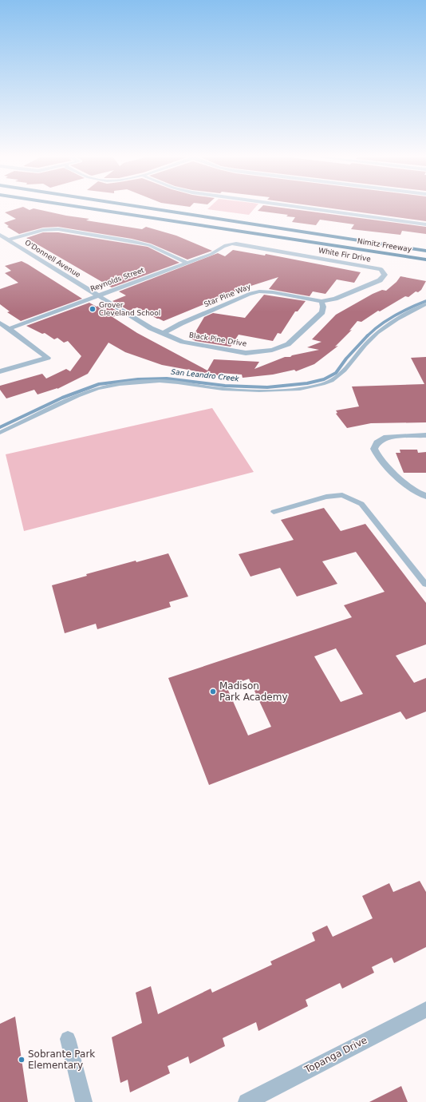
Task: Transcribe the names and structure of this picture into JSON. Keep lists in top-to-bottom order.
{
  "streets": {
    "highway": ["Nimitz Freeway"],
    "street": [
      "White Fir Drive",
      "O'Donnell Avenue",
      "Reynolds Street",
      "Star Pine Way",
      "Black Pine Drive",
      "Topanga Drive"
    ]
  },
  "crossings": [
    ["White Fir Drive", "Reynolds Street"],
    ["White Fir Drive", "Star Pine Way"],
    ["White Fir Drive", "Black Pine Drive"],
    ["O'Donnell Avenue", "Reynolds Street"],
    ["O'Donnell Avenue", "Black Pine Drive"],
    ["Reynolds Street", "Black Pine Drive"],
    ["Star Pine Way", "Black Pine Drive"]
  ],
  "water": ["San Leandro Creek"],
  "places": ["Grover Cleveland School", "Madison Park Academy", "Sobrante Park Elementary"]
}
